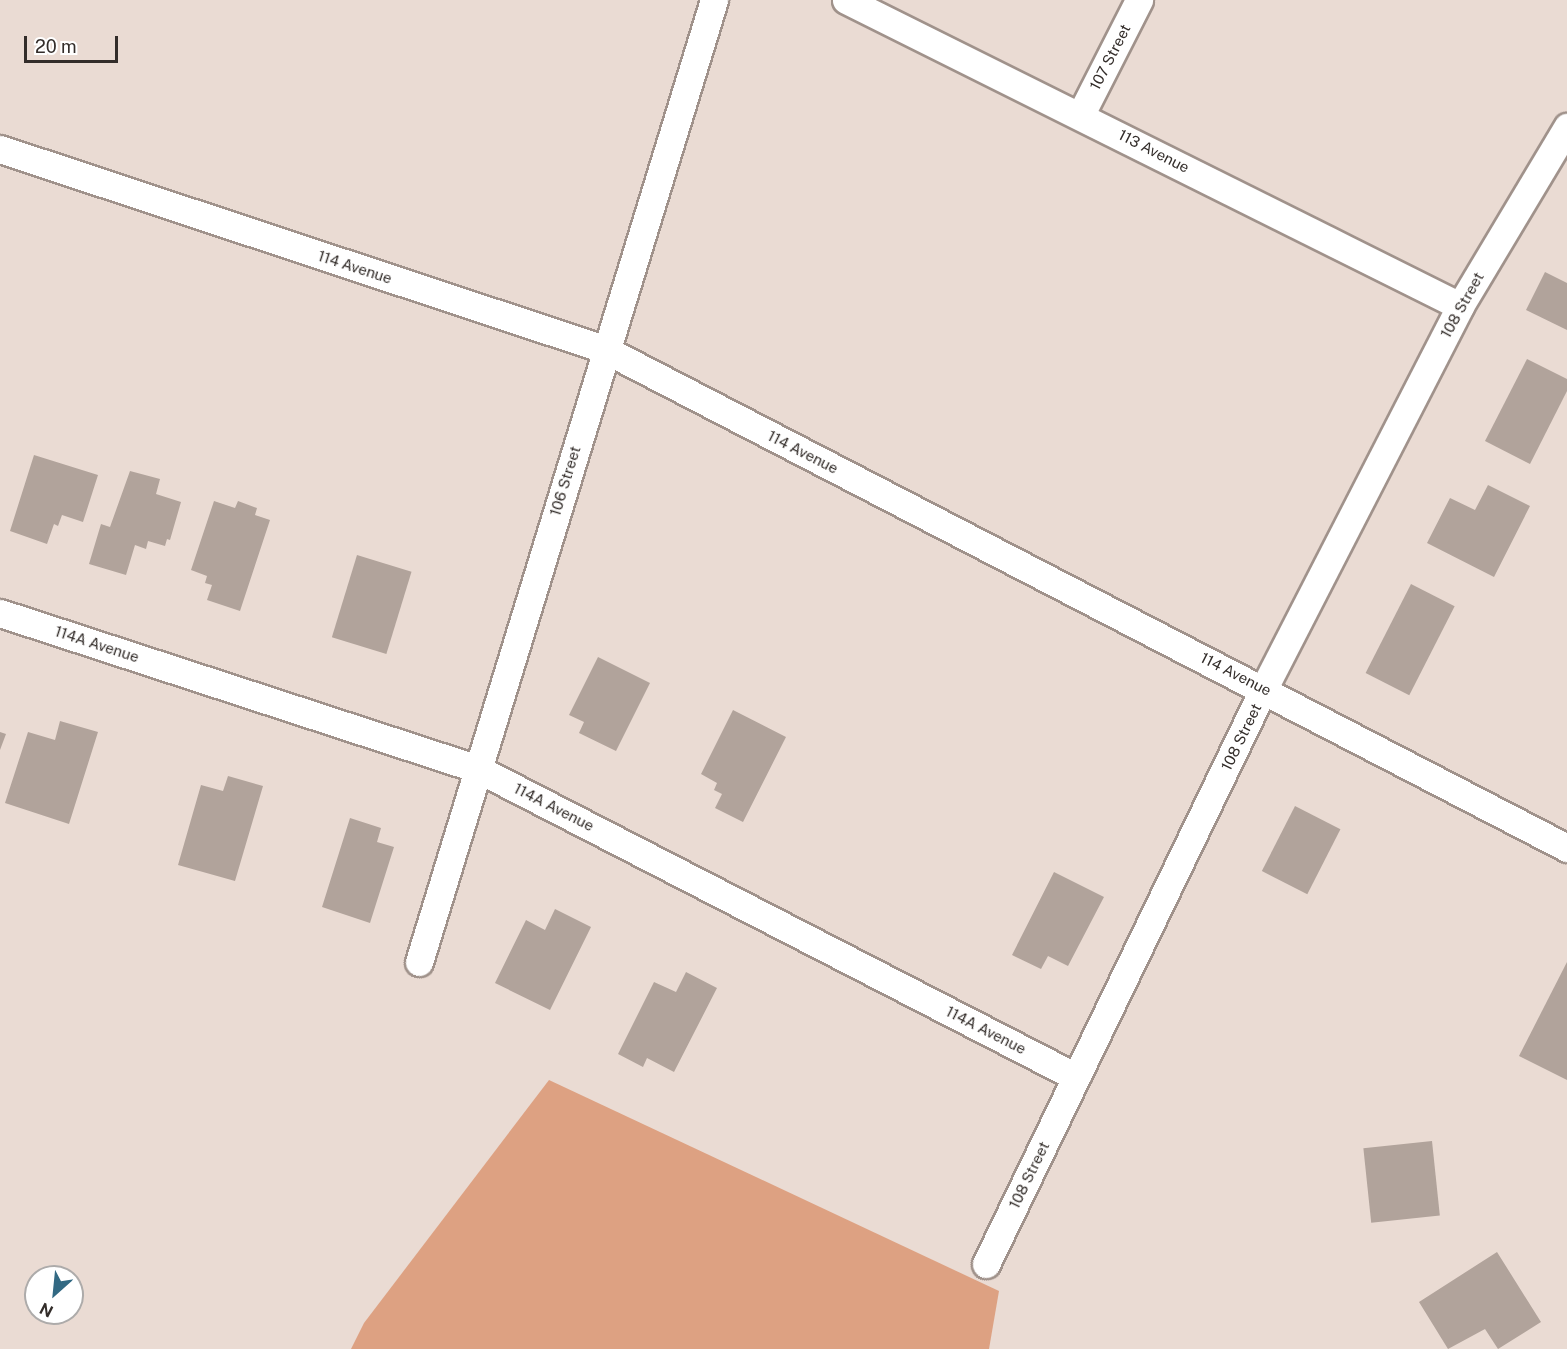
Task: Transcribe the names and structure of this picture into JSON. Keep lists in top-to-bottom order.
{
  "streets": {
    "street": [
      "107 Street",
      "113 Avenue",
      "114 Avenue",
      "108 Street",
      "106 Street",
      "114A Avenue"
    ]
  },
  "crossings": [
    ["107 Street", "113 Avenue"],
    ["113 Avenue", "108 Street"],
    ["114 Avenue", "108 Street"],
    ["114 Avenue", "106 Street"],
    ["108 Street", "114A Avenue"],
    ["106 Street", "114A Avenue"]
  ],
  "scale_bar": "20 m",
  "north": "bottom left"
}
